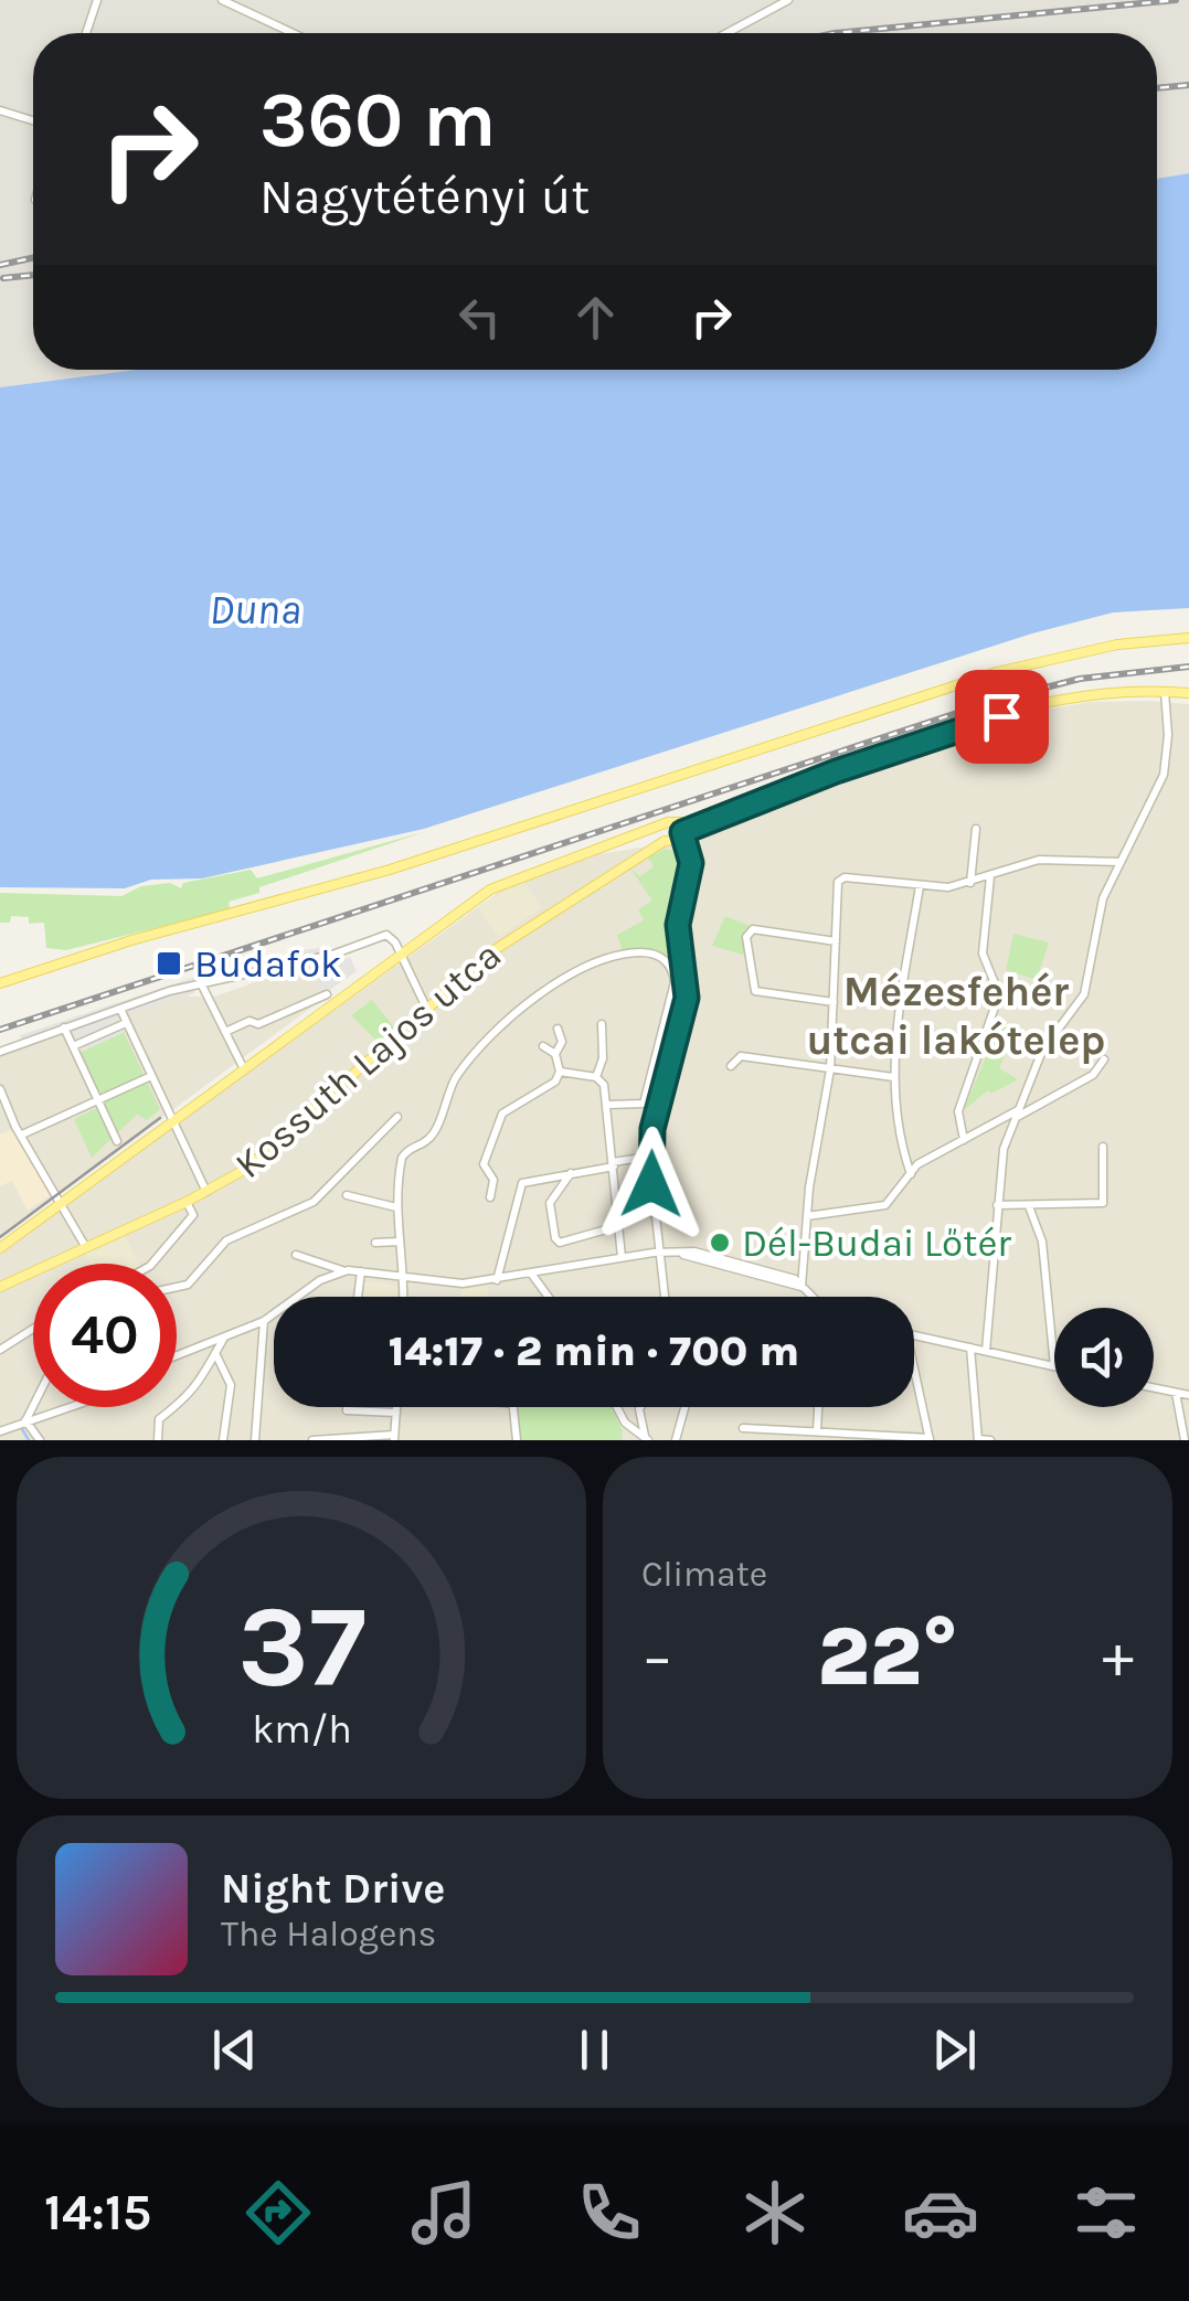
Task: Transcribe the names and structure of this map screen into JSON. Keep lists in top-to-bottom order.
{
  "streets": {
    "main road": ["Kossuth Lajos utca"]
  },
  "districts": ["Mézesfehér utcai lakótelep"],
  "water": ["Duna"],
  "places": {
    "transit": ["Budafok"],
    "other": ["Dél-Budai Lőtér"]
  },
  "page": {
    "turn": ["360 m", "Nagytétényi út"],
    "limit": "40",
    "trip": "14:17 · 2 min · 700 m",
    "tile": "Climate",
    "heat": ["−", "22°", "+"],
    "song": ["Night Drive", "The Halogens"],
    "tabs": "14:15",
    "gauge": ["37", "km/h"]
  }
}
